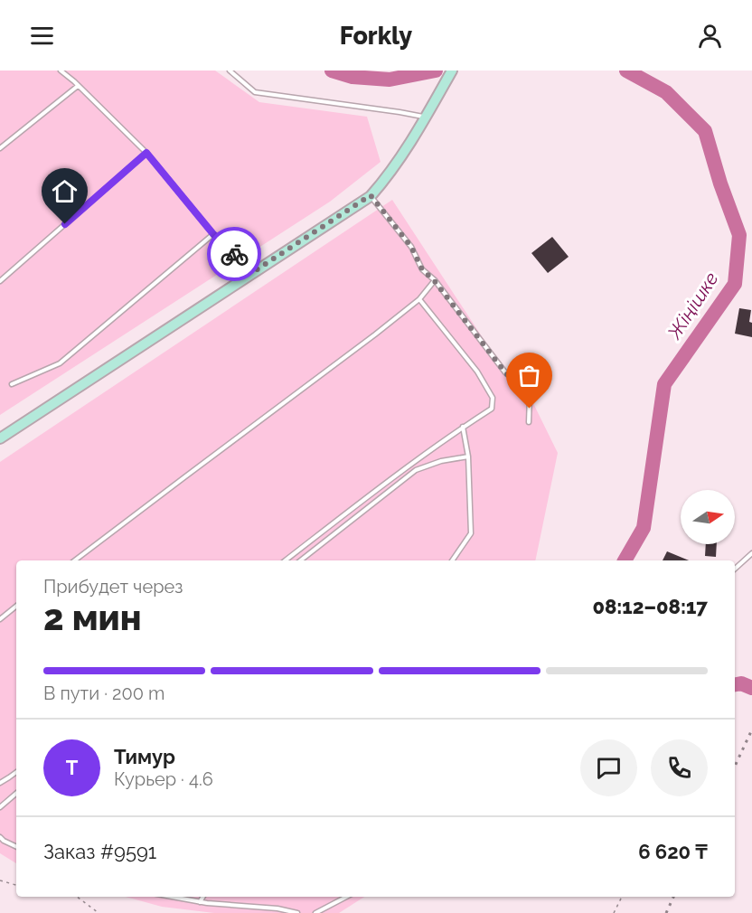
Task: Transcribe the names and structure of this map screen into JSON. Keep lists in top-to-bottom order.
{
  "water": ["Жіңішке"],
  "north": "right",
  "page": {
    "header": "Forkly",
    "heading": ["2 мин", "Прибудет через", "08:12–08:17"],
    "panel": [
      "Тимур",
      "Курьер · 4.6",
      "Заказ #9591",
      "6 620 ₸"
    ],
    "bar": "В пути · 200 m",
    "round": "Т"
  }
}
